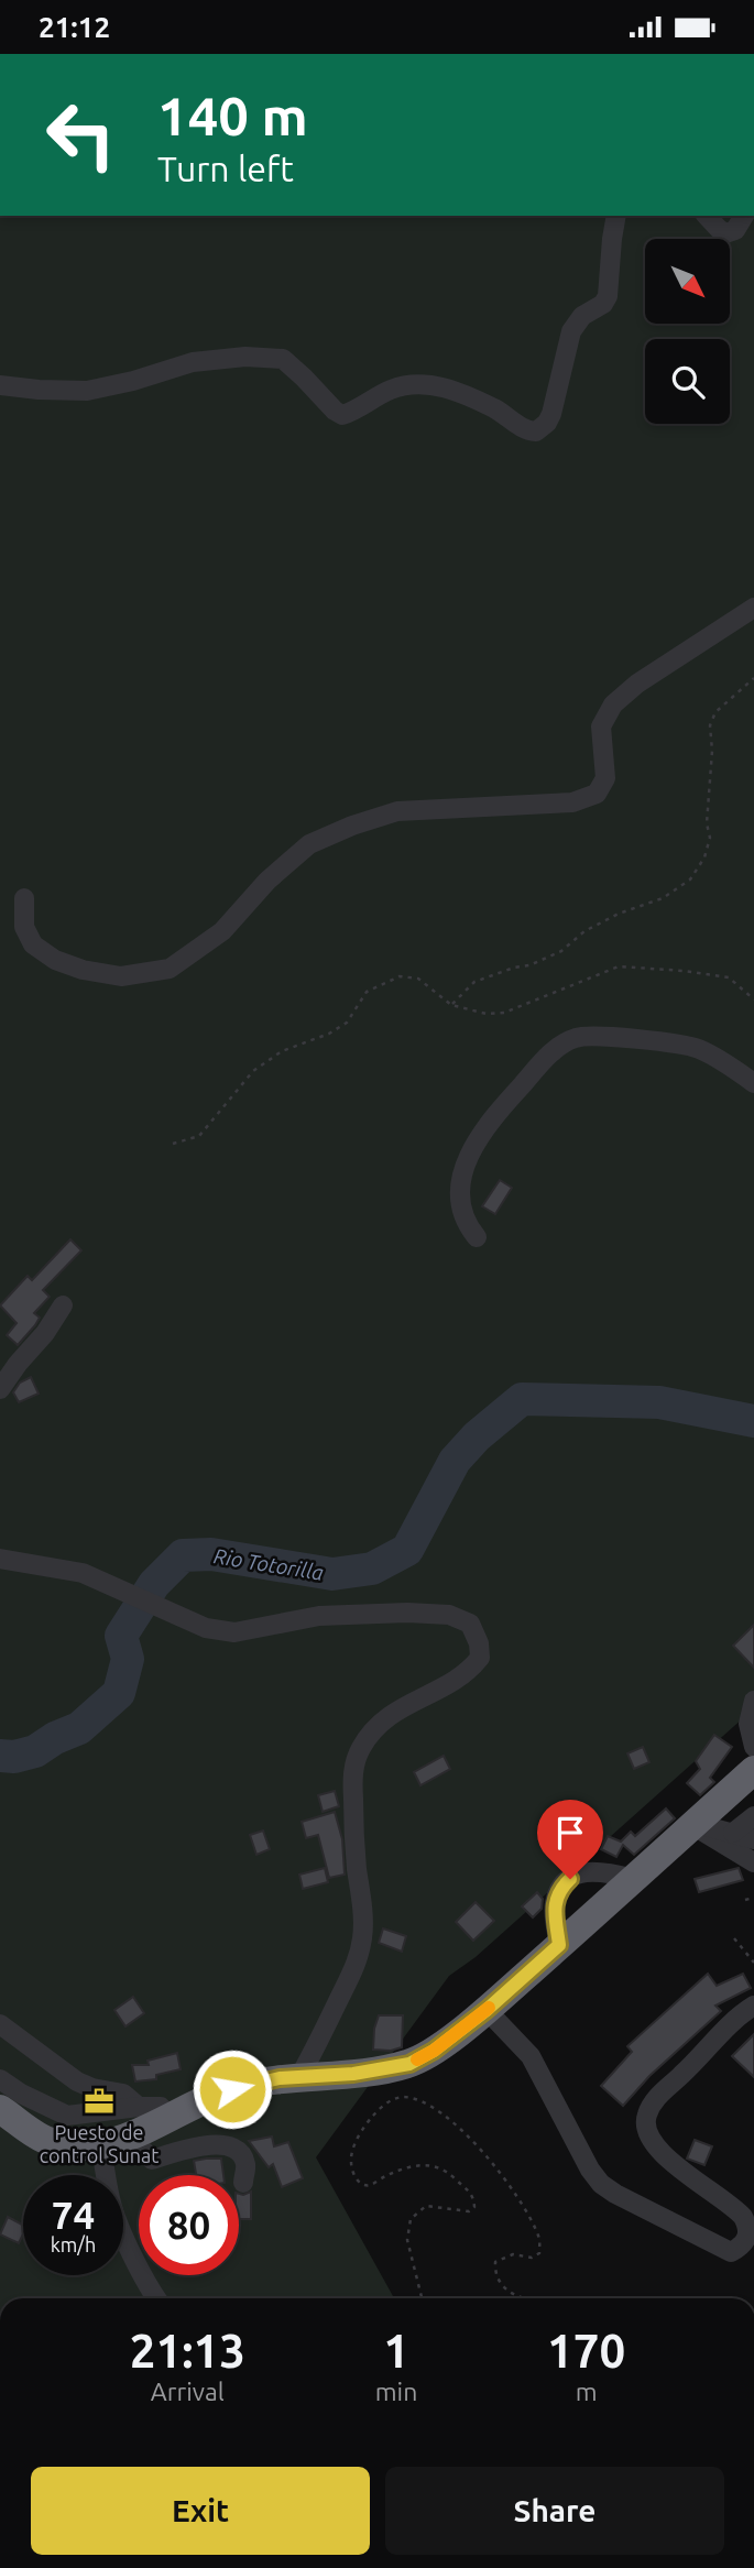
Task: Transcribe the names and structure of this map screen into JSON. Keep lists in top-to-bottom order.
{
  "water": ["Rio Totorilla"],
  "places": {
    "office": ["Puesto de control Sunat"]
  },
  "north": "bottom right",
  "page": {
    "status": "21:12",
    "turn": ["140 m", "Turn left"],
    "speed": "74 km/h",
    "limit": "80",
    "eta": [
      "21:13",
      "Arrival",
      "1",
      "min",
      "170",
      "m"
    ],
    "buttons": ["Exit", "Share"]
  }
}
